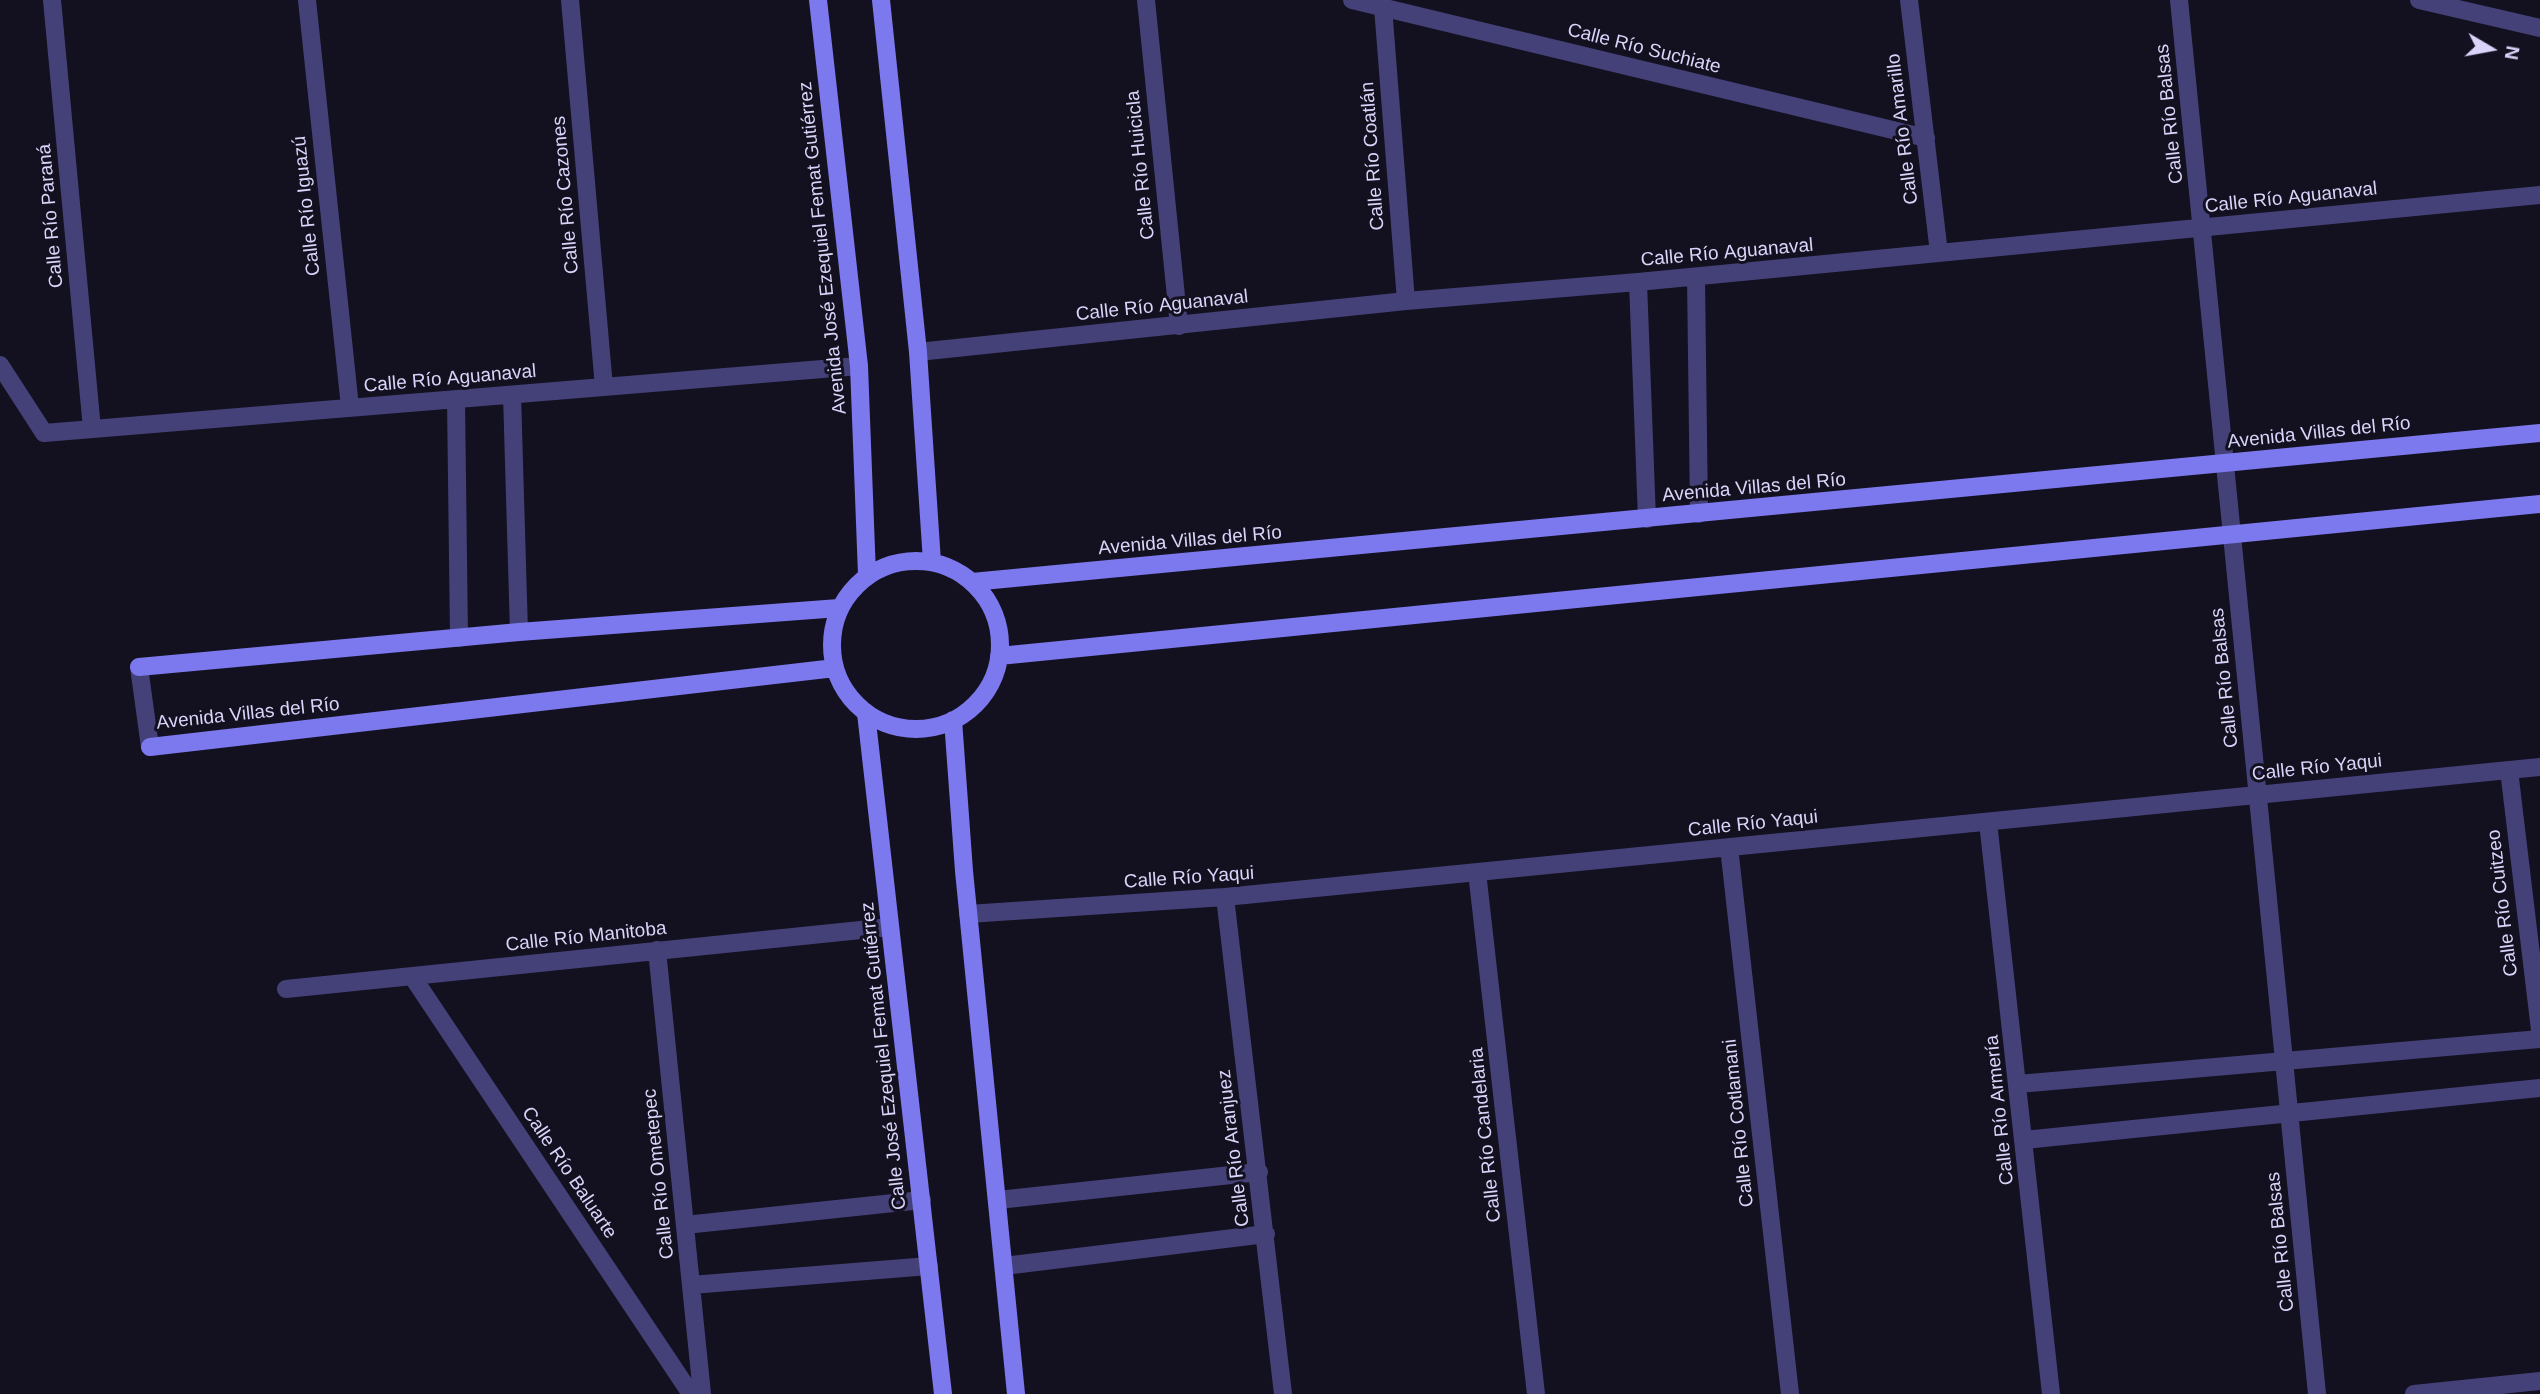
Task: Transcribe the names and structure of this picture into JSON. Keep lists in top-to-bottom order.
{
  "streets": {
    "street": [
      "Calle Río Suchiate",
      "Calle Río Balsas",
      "Calle Río Amarillo",
      "Calle Río Coatlán",
      "Calle Río Huicicla",
      "Calle Río Cazones",
      "Calle Río Aguanaval",
      "Calle Río Iguazú",
      "Calle Río Paraná",
      "Avenida José Ezequiel Femat Gutiérrez",
      "Avenida Villas del Río",
      "Calle Río Yaqui",
      "Calle Río Cuitzeo",
      "Calle Río Manitoba",
      "Calle José Ezequiel Femat Gutiérrez",
      "Calle Río Armería",
      "Calle Río Cotlamani",
      "Calle Río Candelaria",
      "Calle Río Aranjuez",
      "Calle Río Baluarte",
      "Calle Río Ometepec"
    ]
  },
  "crossings": [
    ["Calle Río Suchiate", "Calle Río Amarillo"],
    ["Calle Río Suchiate", "Calle Río Coatlán"],
    ["Calle Río Balsas", "Calle Río Aguanaval"],
    ["Calle Río Balsas", "Avenida Villas del Río"],
    ["Calle Río Balsas", "Calle Río Yaqui"],
    ["Calle Río Amarillo", "Calle Río Aguanaval"],
    ["Calle Río Coatlán", "Calle Río Aguanaval"],
    ["Calle Río Huicicla", "Calle Río Aguanaval"],
    ["Calle Río Cazones", "Calle Río Aguanaval"],
    ["Calle Río Aguanaval", "Calle Río Iguazú"],
    ["Calle Río Aguanaval", "Calle Río Paraná"],
    ["Calle Río Aguanaval", "Avenida José Ezequiel Femat Gutiérrez"],
    ["Avenida José Ezequiel Femat Gutiérrez", "Avenida Villas del Río"],
    ["Avenida José Ezequiel Femat Gutiérrez", "Calle José Ezequiel Femat Gutiérrez"],
    ["Avenida Villas del Río", "Calle José Ezequiel Femat Gutiérrez"],
    ["Calle Río Yaqui", "Calle Río Cuitzeo"],
    ["Calle Río Yaqui", "Calle Río Armería"],
    ["Calle Río Yaqui", "Calle Río Cotlamani"],
    ["Calle Río Yaqui", "Calle Río Candelaria"],
    ["Calle Río Yaqui", "Calle Río Aranjuez"],
    ["Calle Río Manitoba", "Calle José Ezequiel Femat Gutiérrez"],
    ["Calle Río Manitoba", "Calle Río Baluarte"],
    ["Calle Río Manitoba", "Calle Río Ometepec"]
  ],
  "north": "right"
}
